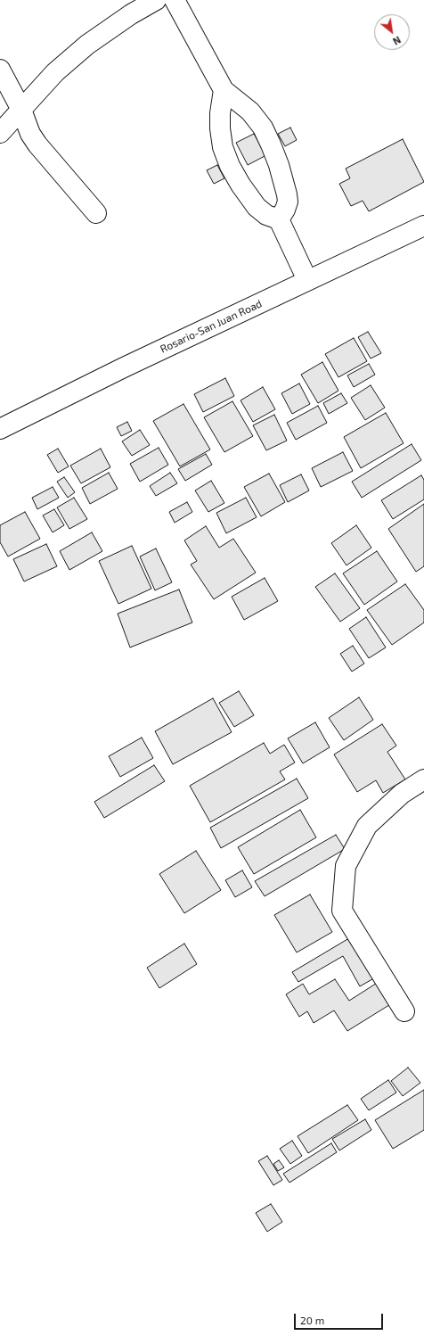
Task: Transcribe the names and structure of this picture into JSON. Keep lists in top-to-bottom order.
{
  "streets": {
    "street": ["Rosario-San Juan Road"]
  },
  "scale_bar": "20 m",
  "north": "bottom right"
}
